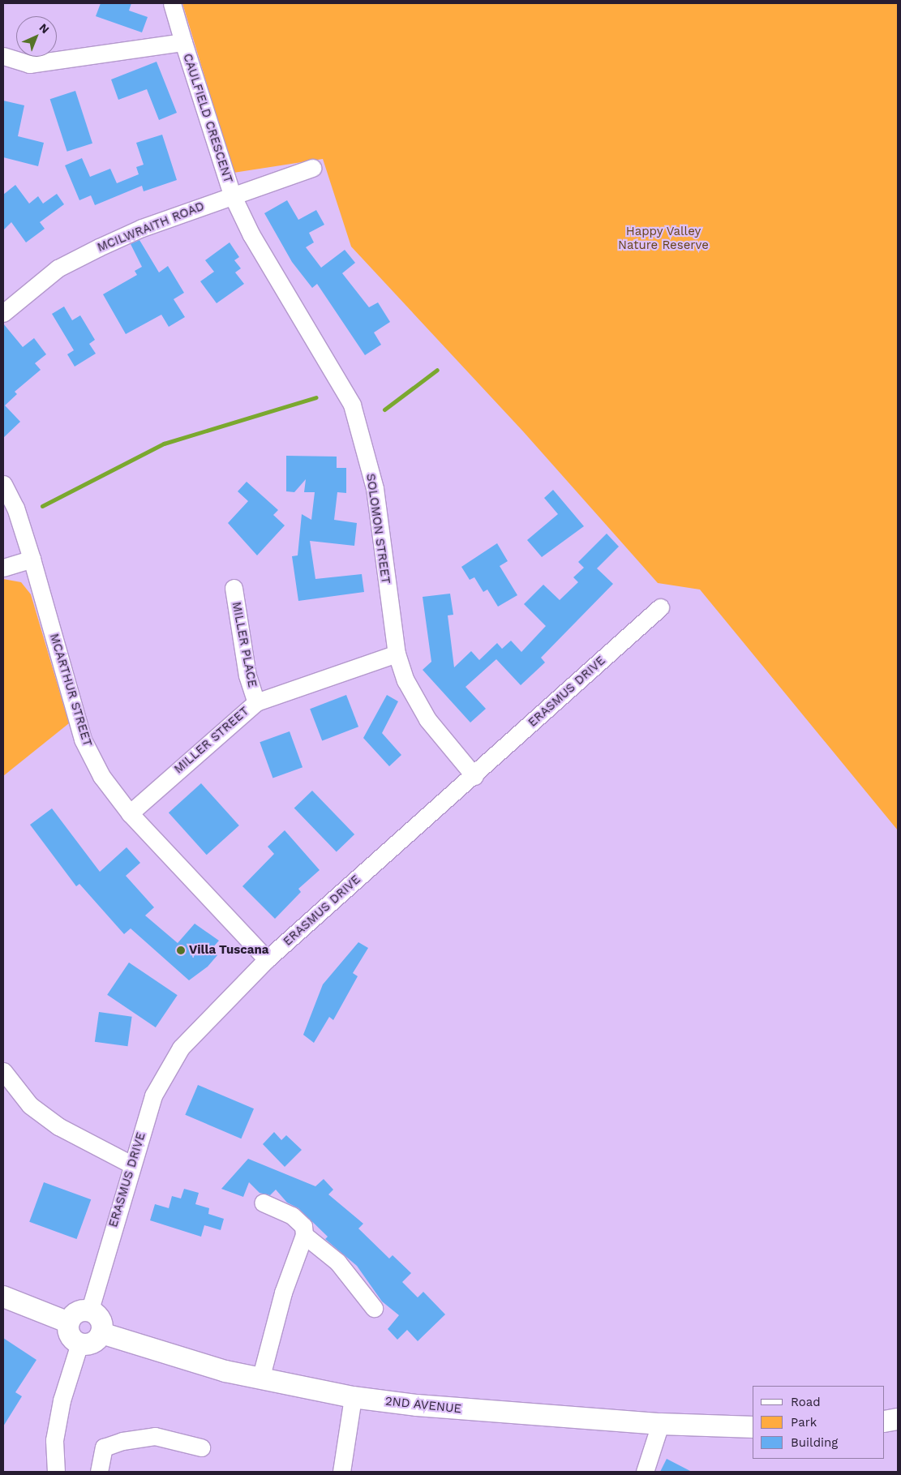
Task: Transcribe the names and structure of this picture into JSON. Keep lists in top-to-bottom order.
{
  "streets": {
    "street": [
      "CAULFIELD CRESCENT",
      "MCILWRAITH ROAD",
      "SOLOMON STREET",
      "MILLER PLACE",
      "MCARTHUR STREET",
      "ERASMUS DRIVE",
      "MILLER STREET",
      "2ND AVENUE"
    ]
  },
  "crossings": [
    ["CAULFIELD CRESCENT", "MCILWRAITH ROAD"],
    ["CAULFIELD CRESCENT", "SOLOMON STREET"],
    ["MCILWRAITH ROAD", "SOLOMON STREET"],
    ["SOLOMON STREET", "ERASMUS DRIVE"],
    ["SOLOMON STREET", "MILLER STREET"],
    ["MILLER PLACE", "MILLER STREET"],
    ["MCARTHUR STREET", "ERASMUS DRIVE"],
    ["MCARTHUR STREET", "MILLER STREET"],
    ["ERASMUS DRIVE", "2ND AVENUE"]
  ],
  "parks": ["Happy Valley Nature Reserve"],
  "places": ["Villa Tuscana"],
  "legend": ["Road", "Park", "Building"],
  "north": "top right"
}
